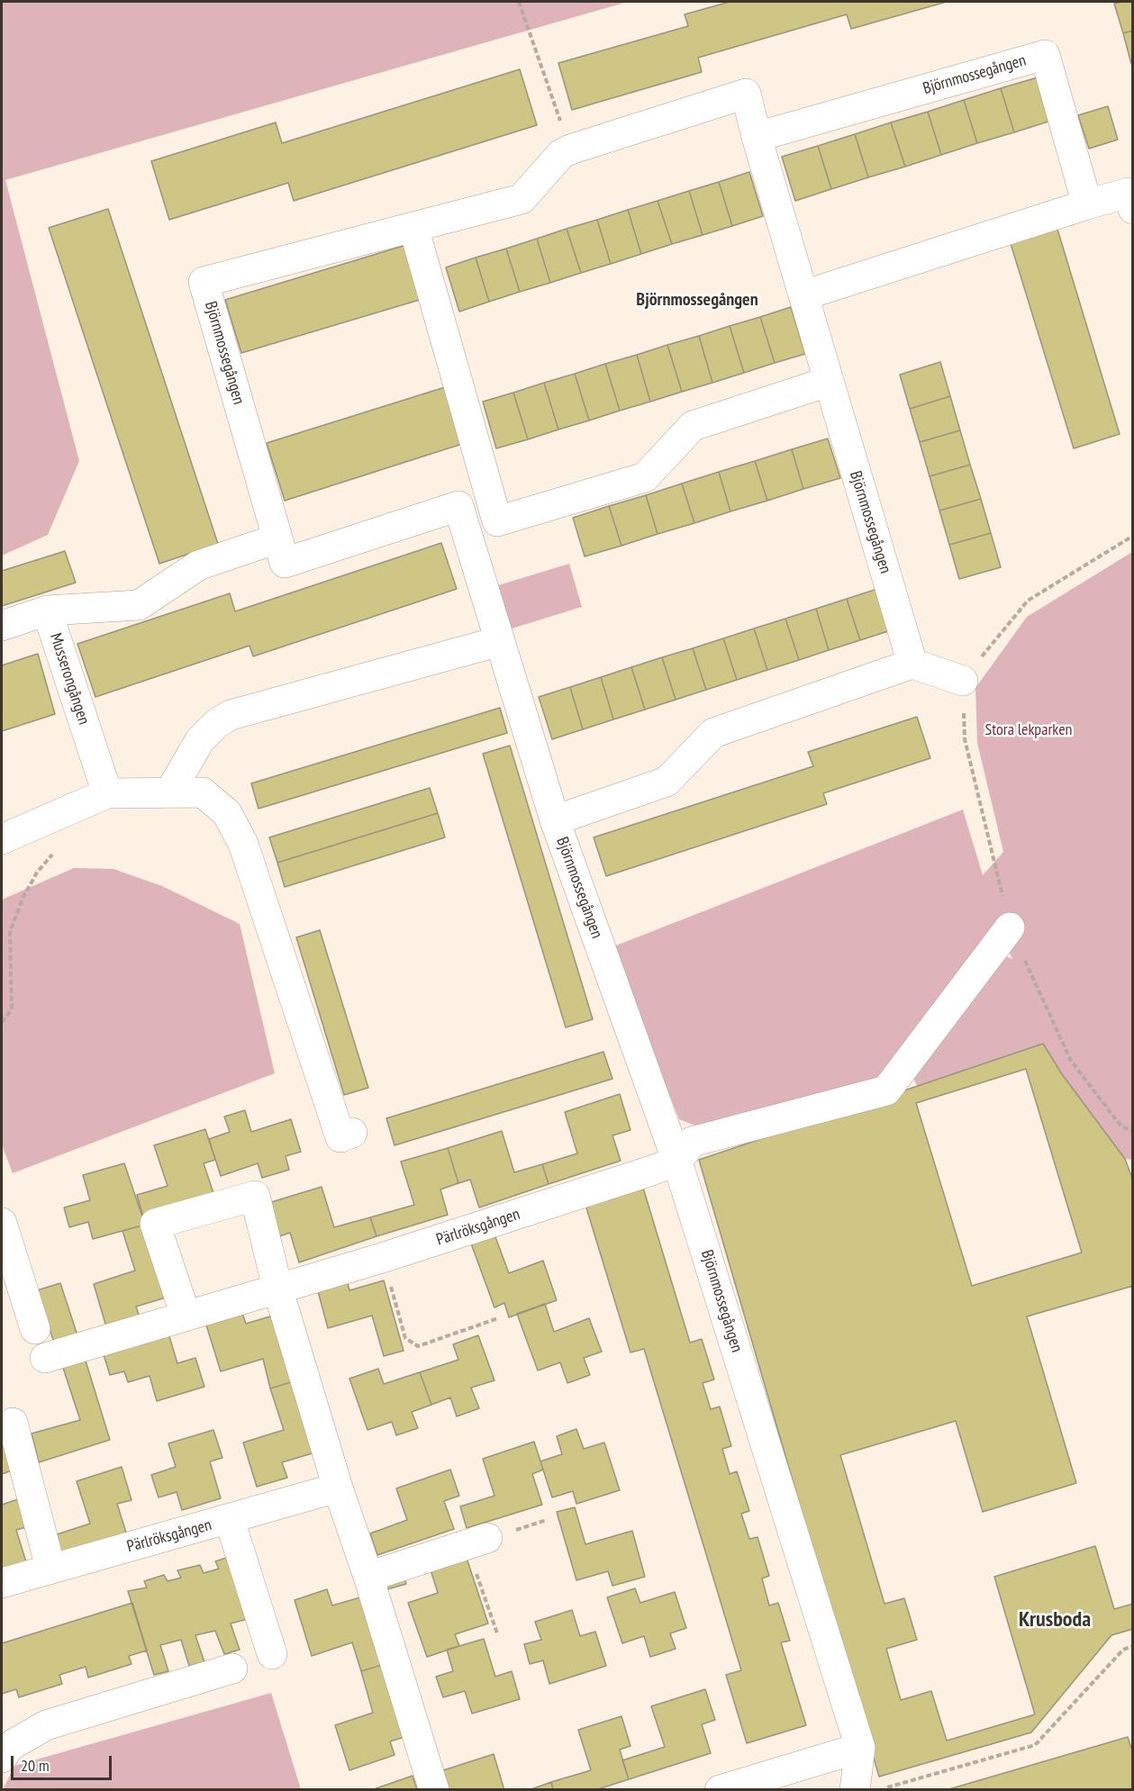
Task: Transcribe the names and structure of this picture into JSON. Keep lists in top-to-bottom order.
{
  "streets": {
    "street": ["Björnmossegången", "Musserongången", "Pärlröksgången"]
  },
  "crossings": [
    ["Björnmossegången", "Pärlröksgången"]
  ],
  "districts": ["Björnmossegången", "Krusboda"],
  "parks": ["Stora lekparken"],
  "scale_bar": "20 m"
}
